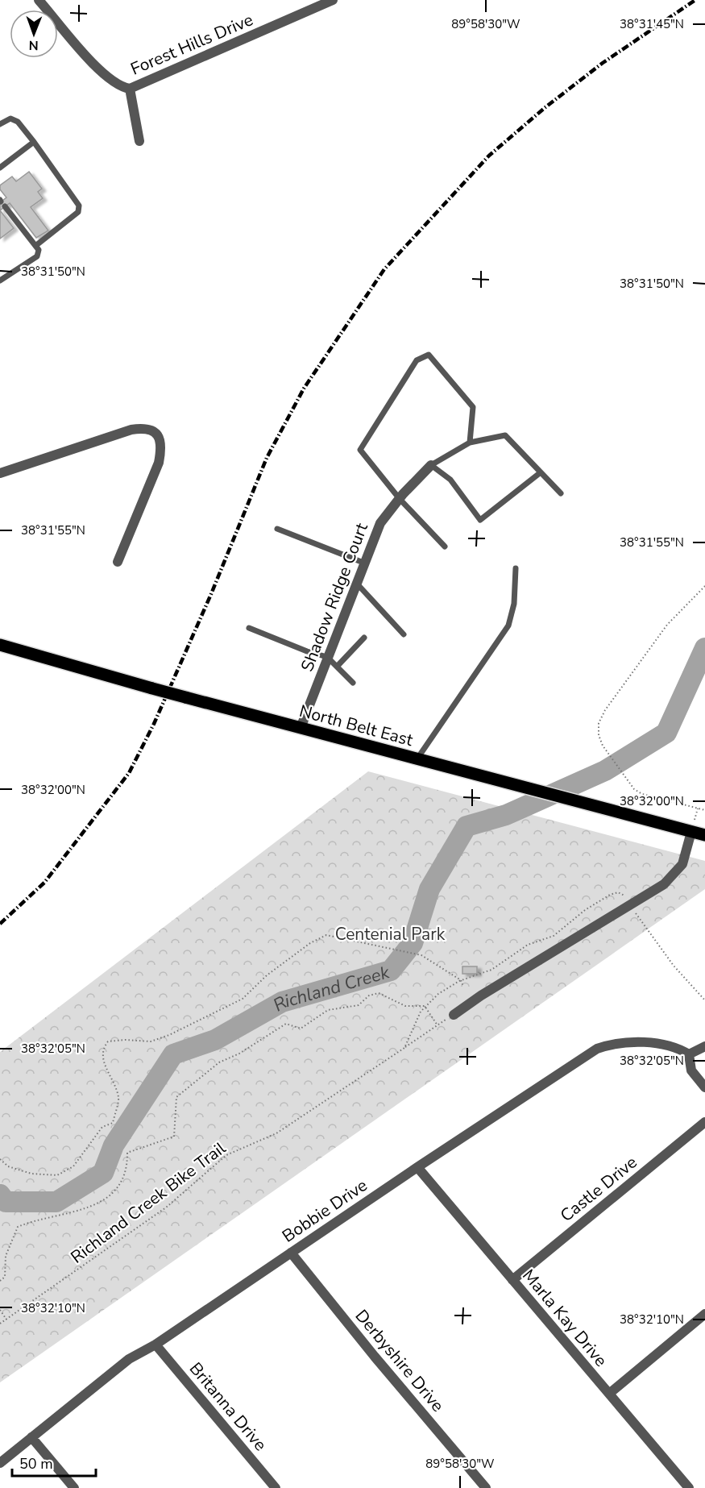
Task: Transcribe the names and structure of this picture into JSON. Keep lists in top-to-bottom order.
{
  "streets": {
    "main road": ["North Belt East"],
    "street": [
      "Forest Hills Drive",
      "Shadow Ridge Court",
      "Castle Drive",
      "Bobbie Drive",
      "Marla Kay Drive",
      "Derbyshire Drive",
      "Britanna Drive"
    ],
    "path": ["Richland Creek Bike Trail"]
  },
  "crossings": [
    ["Shadow Ridge Court", "North Belt East"],
    ["Castle Drive", "Marla Kay Drive"],
    ["Bobbie Drive", "Marla Kay Drive"],
    ["Bobbie Drive", "Derbyshire Drive"],
    ["Bobbie Drive", "Britanna Drive"]
  ],
  "water": ["Richland Creek"],
  "parks": ["Centenial Park"],
  "scale_bar": "50 m",
  "north": "bottom",
  "coordinates": [
    "38°31'45\"N",
    "89°58'30\"W",
    "38°31'50\"N",
    "38°31'55\"N",
    "38°32'00\"N",
    "38°32'05\"N",
    "38°32'10\"N"
  ]
}
